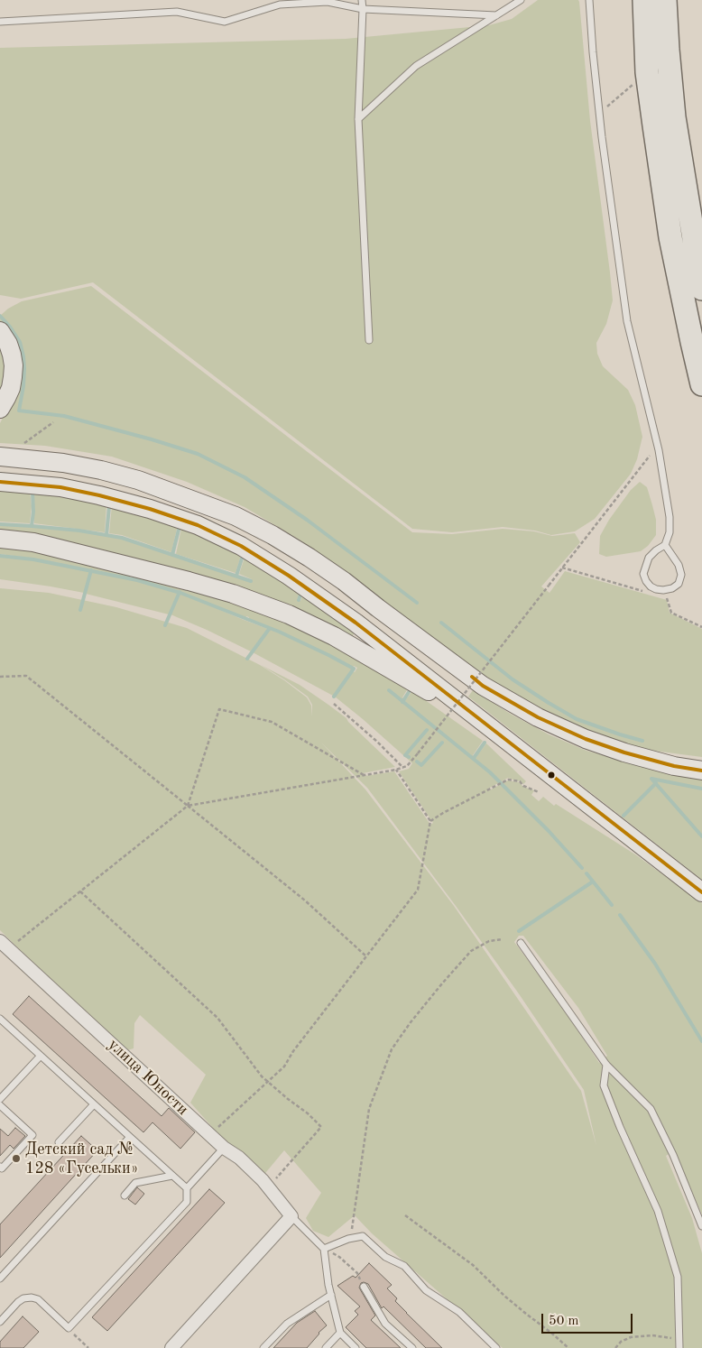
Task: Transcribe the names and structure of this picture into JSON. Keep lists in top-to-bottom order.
{
  "streets": {
    "street": ["улица Юности"]
  },
  "places": ["Детский сад № 128 «Гусельки»"],
  "scale_bar": "50 m"
}
